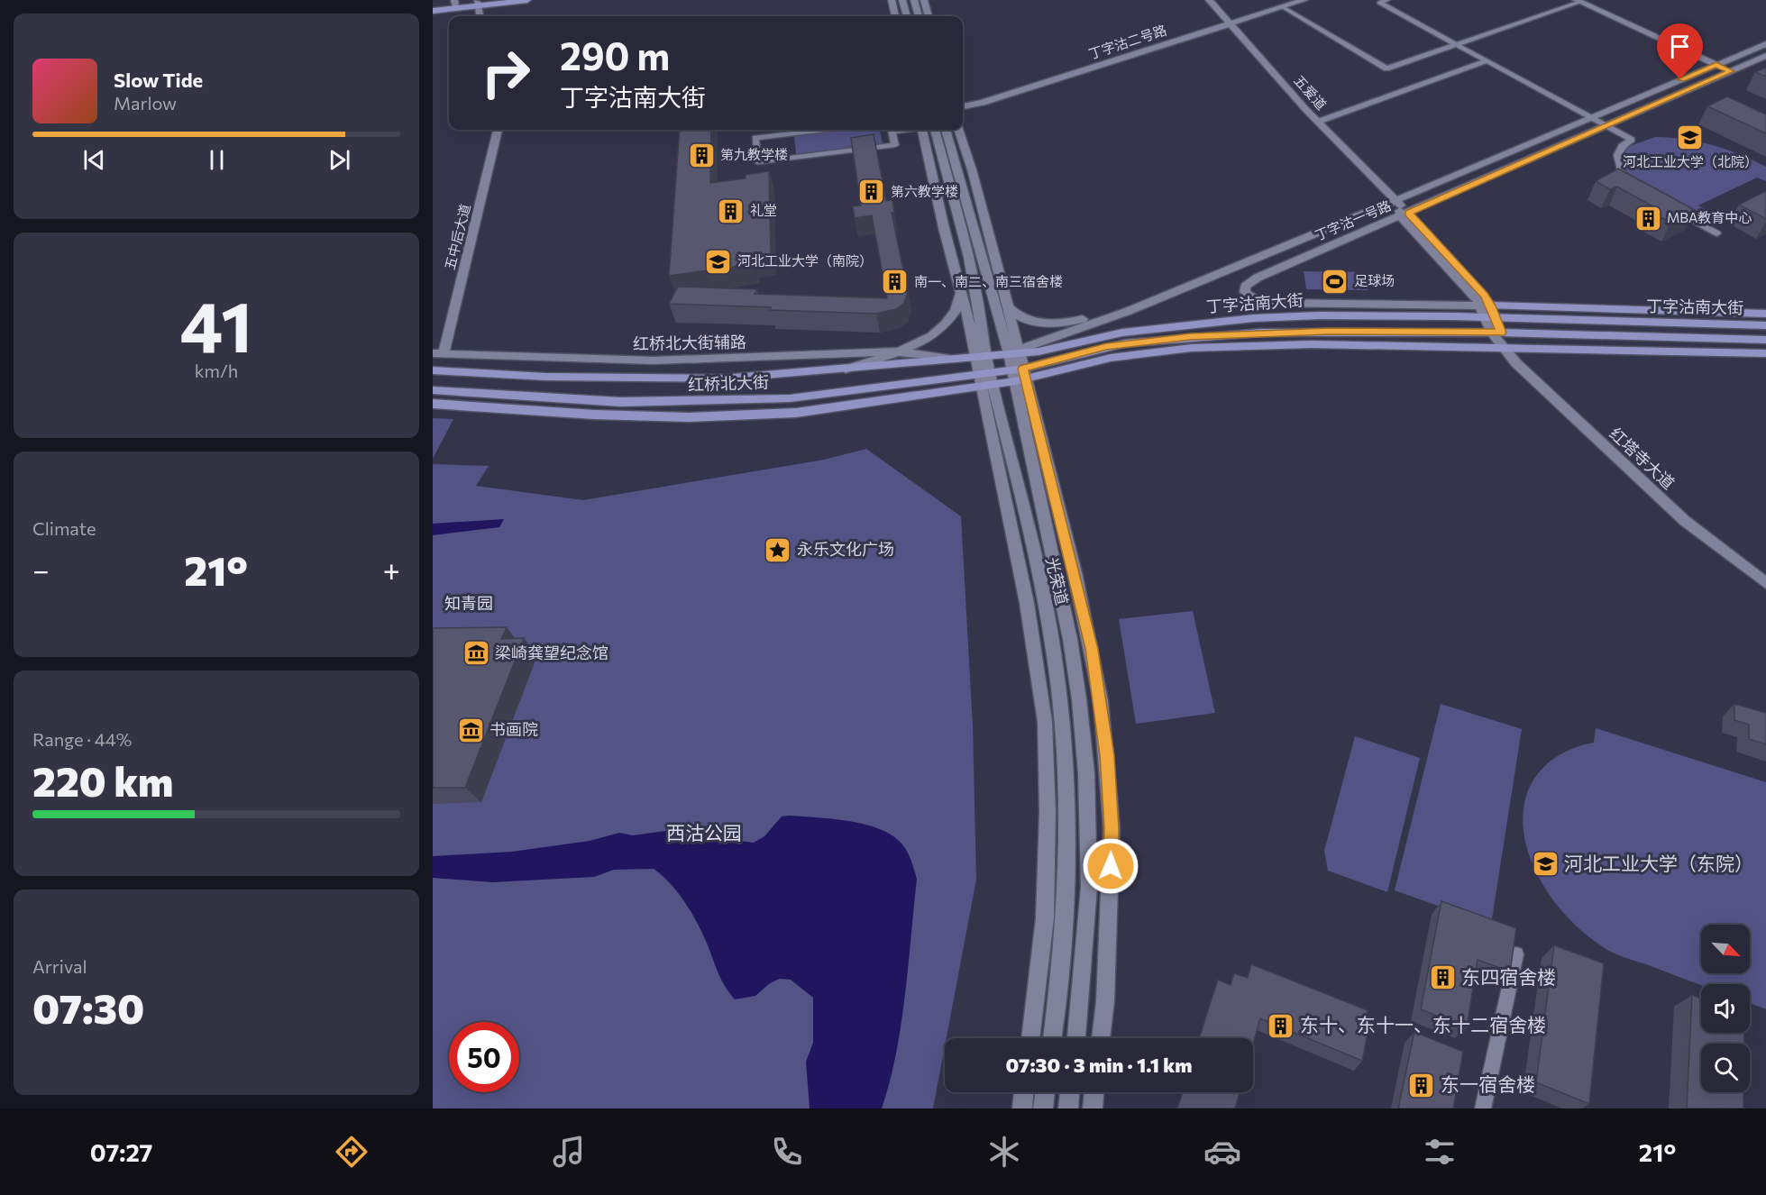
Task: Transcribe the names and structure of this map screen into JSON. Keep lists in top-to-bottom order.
{
  "streets": {
    "main road": [
      "丁字沽二号路",
      "五爱道",
      "丁字沽一号路",
      "五中后大道",
      "丁字沽南大街",
      "红桥北大街辅路",
      "红桥北大街",
      "红塔寺大道",
      "光荣道"
    ]
  },
  "crossings": [
    ["丁字沽二号路", "五爱道"],
    ["五爱道", "丁字沽一号路"],
    ["五爱道", "丁字沽南大街"],
    ["五爱道", "红塔寺大道"],
    ["丁字沽一号路", "丁字沽南大街"],
    ["丁字沽一号路", "红桥北大街"],
    ["五中后大道", "红桥北大街辅路"],
    ["丁字沽南大街", "红桥北大街"],
    ["丁字沽南大街", "红塔寺大道"],
    ["丁字沽南大街", "光荣道"],
    ["红桥北大街辅路", "红桥北大街"],
    ["红桥北大街", "光荣道"]
  ],
  "parks": ["知青园", "西沽公园"],
  "places": {
    "school or university": ["河北工业大学（北院）", "河北工业大学（南院）", "河北工业大学（东院）"],
    "building": [
      "第九教学楼",
      "第六教学楼",
      "礼堂",
      "MBA教育中心",
      "南一、南二、南三宿舍楼",
      "东四宿舍楼",
      "东十、东十一、东十二宿舍楼",
      "东一宿舍楼"
    ],
    "sports": ["足球场"],
    "place": ["永乐文化广场"],
    "museum": ["梁崎龚望纪念馆", "书画院"]
  },
  "north": "bottom right",
  "page": {
    "turn": ["290 m", "丁字沽南大街"],
    "song": ["Slow Tide", "Marlow"],
    "tile": [
      ["41", "km/h"],
      "Climate",
      ["Range · 44%", "220 km"],
      ["Arrival", "07:30"]
    ],
    "heat": ["−", "21°", "+"],
    "limit": "50",
    "trip": "07:30 · 3 min · 1.1 km",
    "tabs": ["07:27", "21°"]
  }
}
